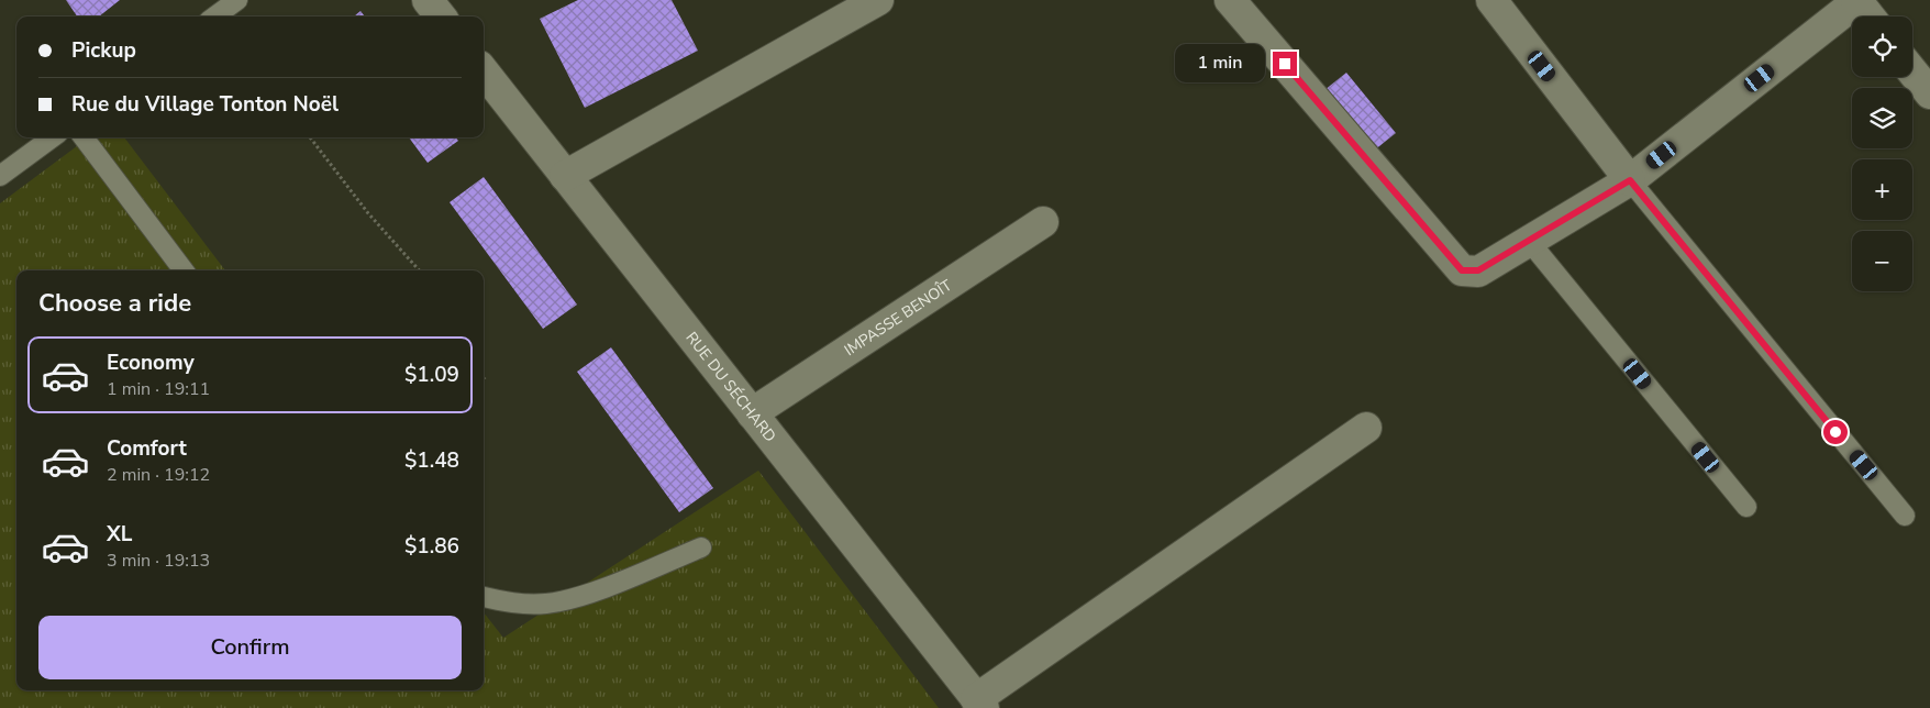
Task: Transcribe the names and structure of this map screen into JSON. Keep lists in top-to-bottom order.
{
  "streets": {
    "street": ["IMPASSE BENOÎT", "RUE DU SÉCHARD"]
  },
  "crossings": [
    ["IMPASSE BENOÎT", "RUE DU SÉCHARD"]
  ],
  "page": {
    "map_buttons": ["+", "−"],
    "banner": ["Pickup", "Rue du Village Tonton Noël"],
    "bubble": "1 min",
    "heading": "Choose a ride",
    "list": [
      {
        "name": "Economy",
        "note": "1 min · 19:11",
        "value": "$1.09"
      },
      {
        "name": "Comfort",
        "note": "2 min · 19:12",
        "value": "$1.48"
      },
      {
        "name": "XL",
        "note": "3 min · 19:13",
        "value": "$1.86"
      }
    ],
    "buttons": "Confirm"
  }
}
